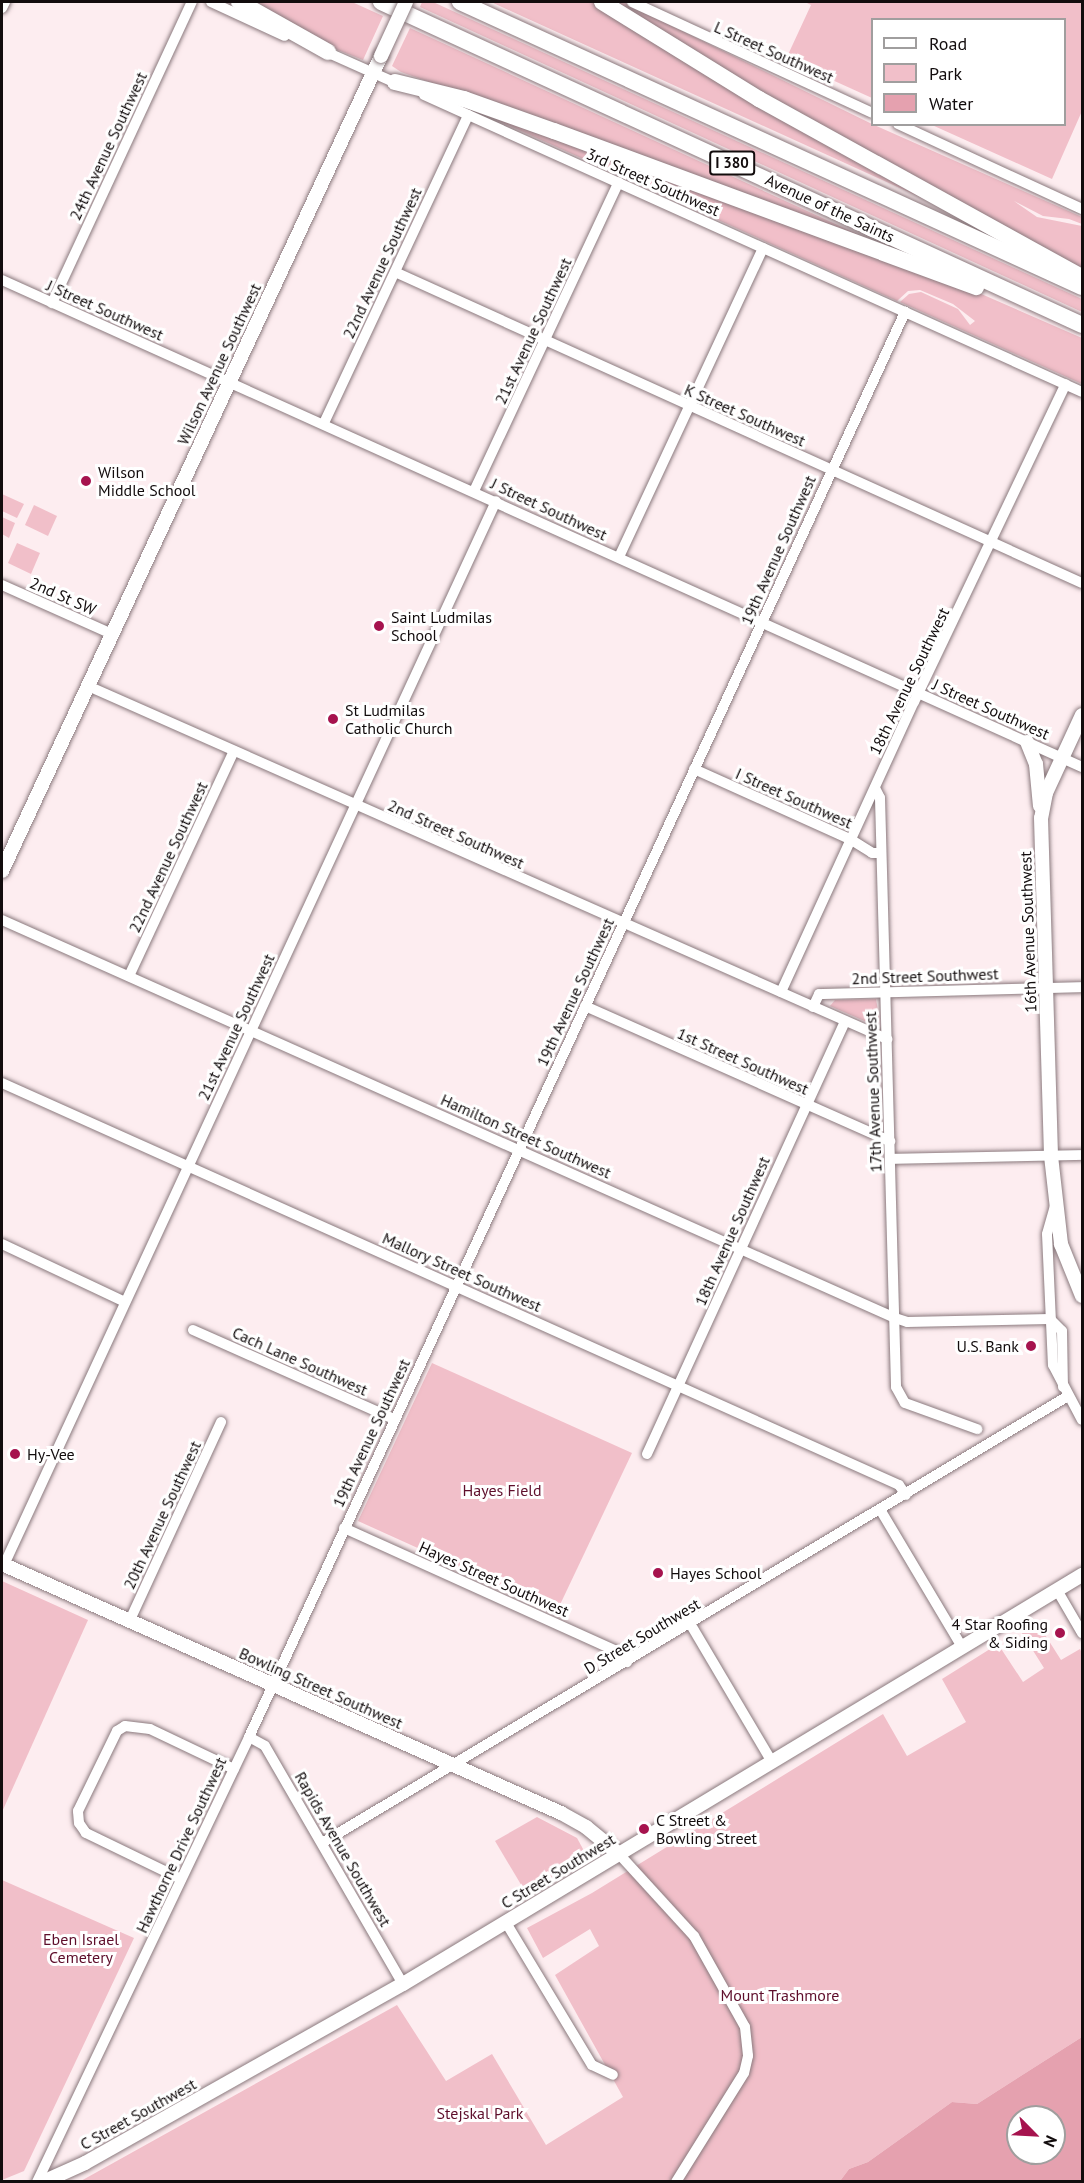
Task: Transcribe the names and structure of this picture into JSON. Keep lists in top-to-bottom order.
{
  "streets": {
    "highway": ["I 380", "Avenue of the Saints"],
    "main road": [
      "Wilson Avenue Southwest",
      "16th Avenue Southwest",
      "Bowling Street Southwest",
      "C Street Southwest"
    ],
    "street": [
      "L Street Southwest",
      "24th Avenue Southwest",
      "3rd Street Southwest",
      "22nd Avenue Southwest",
      "J Street Southwest",
      "21st Avenue Southwest",
      "K Street Southwest",
      "19th Avenue Southwest",
      "2nd St SW",
      "18th Avenue Southwest",
      "I Street Southwest",
      "2nd Street Southwest",
      "1st Street Southwest",
      "17th Avenue Southwest",
      "Hamilton Street Southwest",
      "Mallory Street Southwest",
      "Cach Lane Southwest",
      "20th Avenue Southwest",
      "Hayes Street Southwest",
      "D Street Southwest",
      "Hawthorne Drive Southwest",
      "Rapids Avenue Southwest"
    ]
  },
  "crossings": [
    ["24th Avenue Southwest", "J Street Southwest"],
    ["3rd Street Southwest", "22nd Avenue Southwest"],
    ["3rd Street Southwest", "21st Avenue Southwest"],
    ["3rd Street Southwest", "Wilson Avenue Southwest"],
    ["3rd Street Southwest", "19th Avenue Southwest"],
    ["3rd Street Southwest", "18th Avenue Southwest"],
    ["22nd Avenue Southwest", "J Street Southwest"],
    ["22nd Avenue Southwest", "K Street Southwest"],
    ["22nd Avenue Southwest", "2nd Street Southwest"],
    ["22nd Avenue Southwest", "Hamilton Street Southwest"],
    ["J Street Southwest", "21st Avenue Southwest"],
    ["J Street Southwest", "Wilson Avenue Southwest"],
    ["J Street Southwest", "19th Avenue Southwest"],
    ["J Street Southwest", "18th Avenue Southwest"],
    ["J Street Southwest", "16th Avenue Southwest"],
    ["21st Avenue Southwest", "K Street Southwest"],
    ["21st Avenue Southwest", "2nd Street Southwest"],
    ["21st Avenue Southwest", "Hamilton Street Southwest"],
    ["21st Avenue Southwest", "Mallory Street Southwest"],
    ["21st Avenue Southwest", "Bowling Street Southwest"],
    ["Wilson Avenue Southwest", "2nd St SW"],
    ["Wilson Avenue Southwest", "2nd Street Southwest"],
    ["K Street Southwest", "19th Avenue Southwest"],
    ["K Street Southwest", "18th Avenue Southwest"],
    ["19th Avenue Southwest", "I Street Southwest"],
    ["19th Avenue Southwest", "2nd Street Southwest"],
    ["19th Avenue Southwest", "1st Street Southwest"],
    ["19th Avenue Southwest", "Hamilton Street Southwest"],
    ["19th Avenue Southwest", "Mallory Street Southwest"],
    ["19th Avenue Southwest", "Cach Lane Southwest"],
    ["19th Avenue Southwest", "Hayes Street Southwest"],
    ["19th Avenue Southwest", "Bowling Street Southwest"],
    ["19th Avenue Southwest", "Hawthorne Drive Southwest"],
    ["18th Avenue Southwest", "I Street Southwest"],
    ["18th Avenue Southwest", "2nd Street Southwest"],
    ["18th Avenue Southwest", "1st Street Southwest"],
    ["18th Avenue Southwest", "17th Avenue Southwest"],
    ["18th Avenue Southwest", "Hamilton Street Southwest"],
    ["18th Avenue Southwest", "Mallory Street Southwest"],
    ["I Street Southwest", "17th Avenue Southwest"],
    ["2nd Street Southwest", "16th Avenue Southwest"],
    ["2nd Street Southwest", "17th Avenue Southwest"],
    ["1st Street Southwest", "17th Avenue Southwest"],
    ["17th Avenue Southwest", "Hamilton Street Southwest"],
    ["Mallory Street Southwest", "D Street Southwest"],
    ["20th Avenue Southwest", "Bowling Street Southwest"],
    ["Hayes Street Southwest", "D Street Southwest"],
    ["D Street Southwest", "Bowling Street Southwest"],
    ["D Street Southwest", "Rapids Avenue Southwest"],
    ["Bowling Street Southwest", "Hawthorne Drive Southwest"],
    ["Bowling Street Southwest", "C Street Southwest"],
    ["Hawthorne Drive Southwest", "Rapids Avenue Southwest"],
    ["Rapids Avenue Southwest", "C Street Southwest"]
  ],
  "parks": [
    "Hayes Field",
    "Eben Israel Cemetery",
    "Mount Trashmore",
    "Stejskal Park"
  ],
  "places": [
    "Wilson Middle School",
    "Saint Ludmilas School",
    "St Ludmilas Catholic Church",
    "U.S. Bank",
    "Hy-Vee",
    "Hayes School",
    "4 Star Roofing & Siding",
    "C Street & Bowling Street"
  ],
  "legend": ["Road", "Park", "Water"],
  "north": "bottom right"
}
